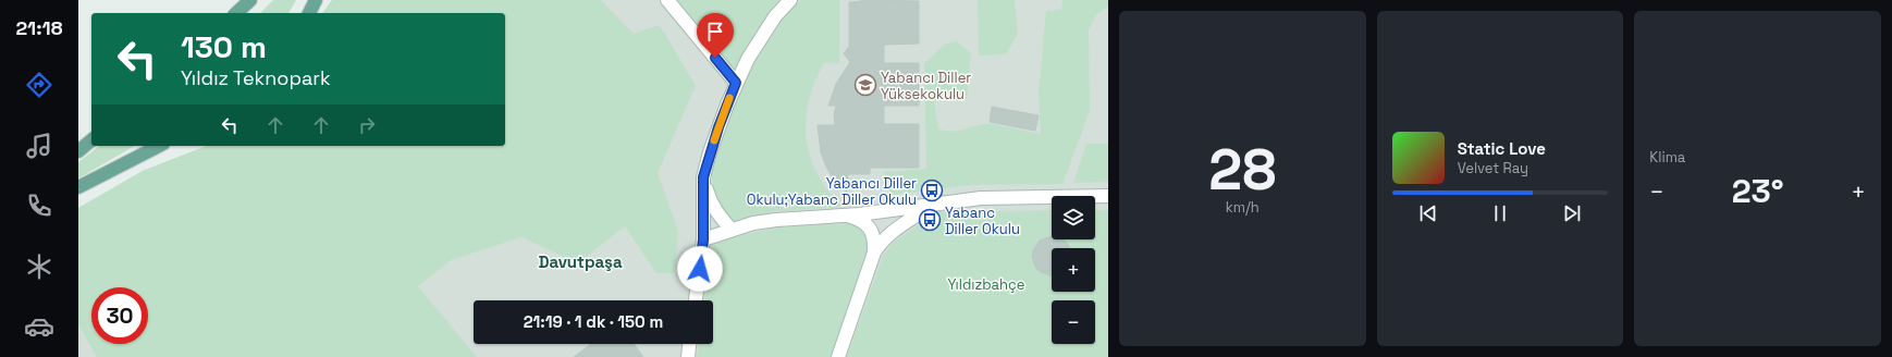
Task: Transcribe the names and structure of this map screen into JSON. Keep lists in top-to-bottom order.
{
  "districts": ["Davutpaşa"],
  "parks": ["Yıldızbahçe"],
  "places": {
    "school or university": ["Yabancı Diller Yüksekokulu"],
    "bus stop": ["Yabancı Diller Okulu;Yabanc Diller Okulu", "Yabanc Diller Okulu"]
  },
  "page": {
    "tabs": "21:18",
    "tile": [
      ["28", "km/h"],
      "Klima"
    ],
    "turn": ["130 m", "Yıldız Teknopark"],
    "song": ["Static Love", "Velvet Ray"],
    "heat": ["−", "23°", "+"],
    "map_buttons": ["+", "−"],
    "limit": "30",
    "trip": "21:19 · 1 dk · 150 m"
  }
}
